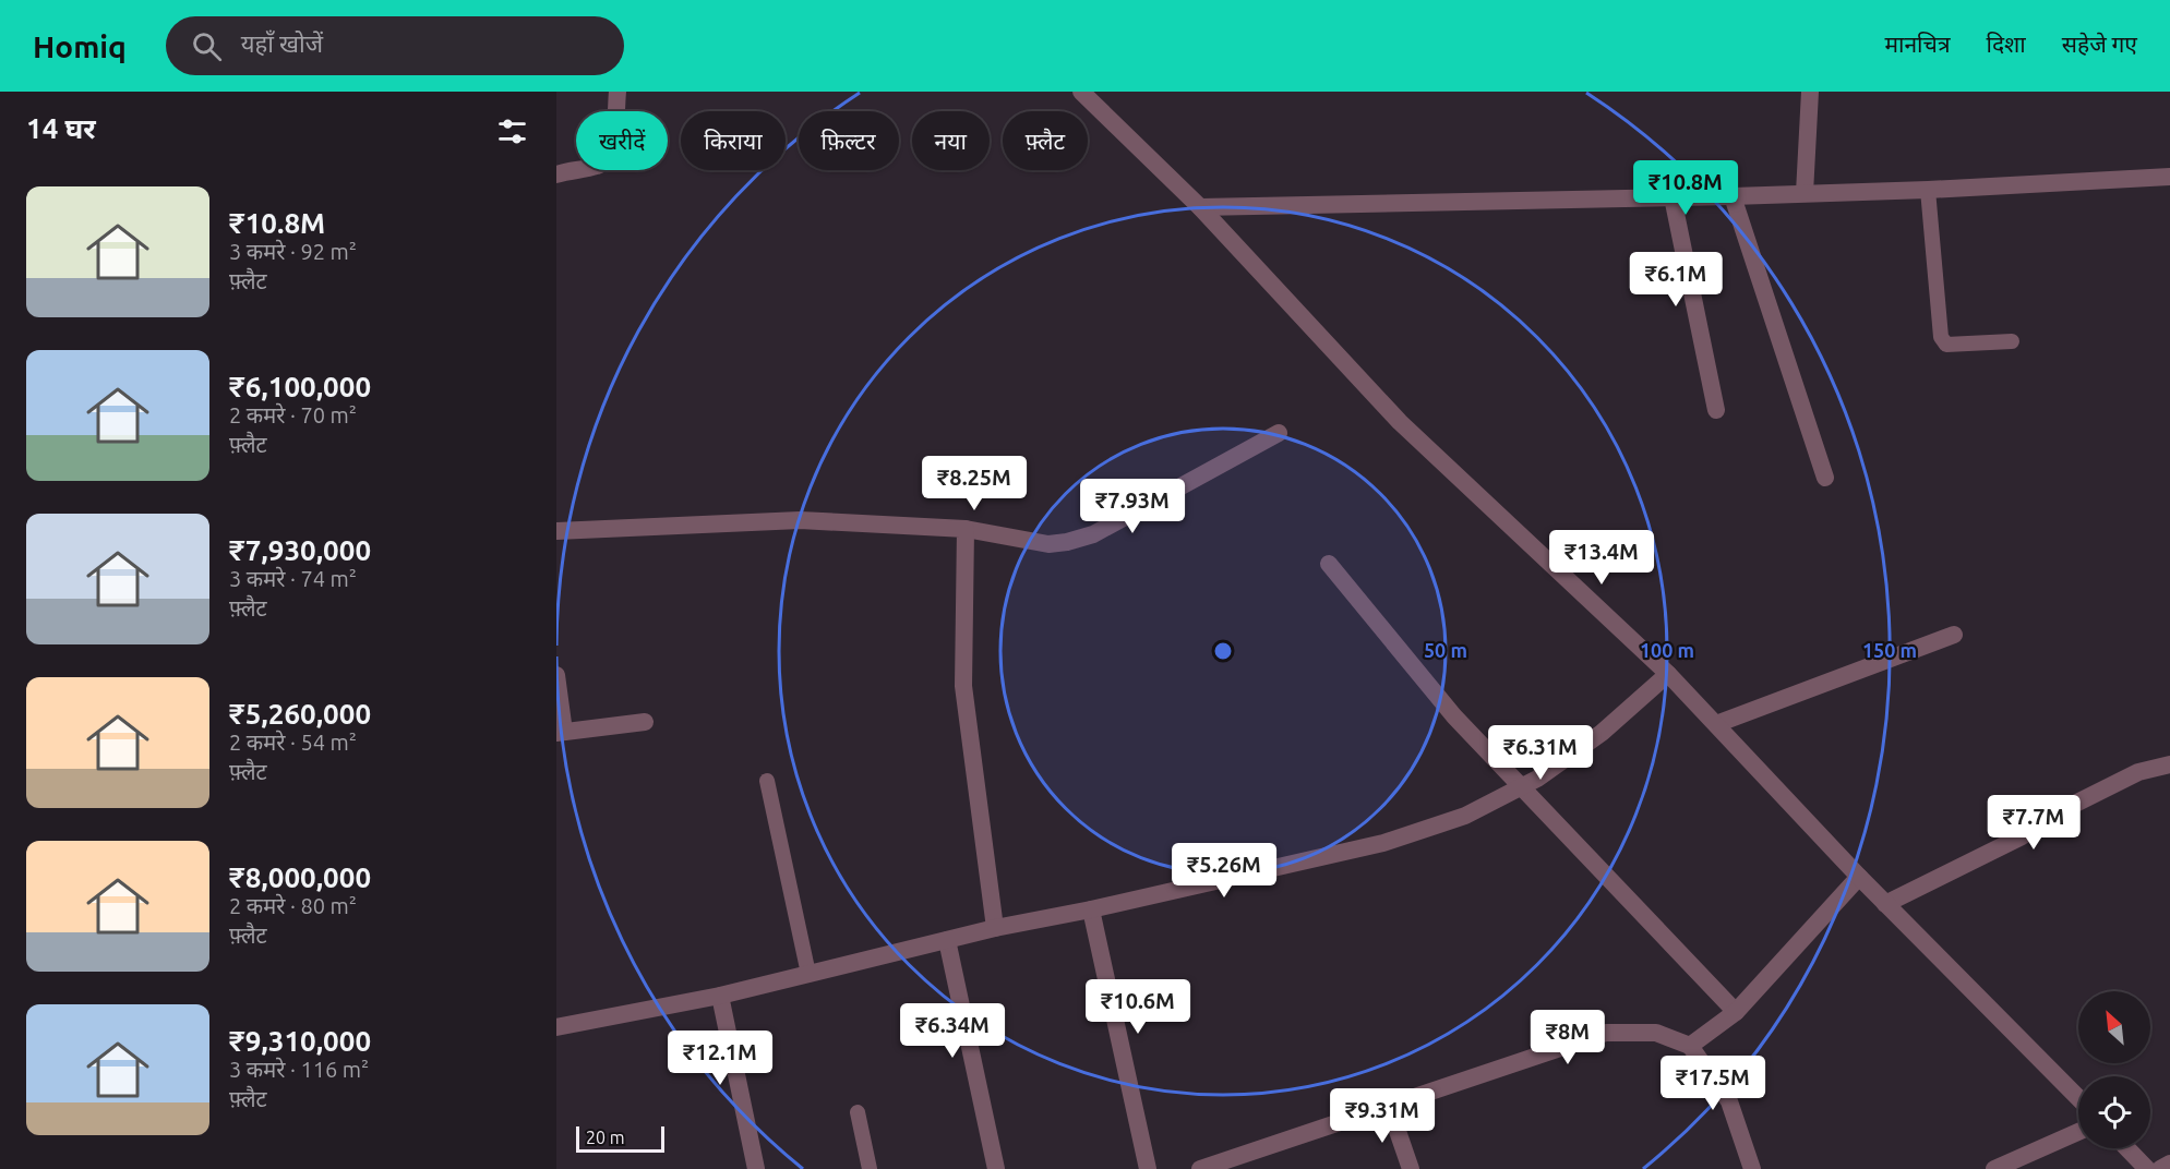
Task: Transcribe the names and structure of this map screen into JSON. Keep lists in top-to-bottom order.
{
  "scale_bar": "20 m",
  "north": "top left",
  "page": {
    "header": "Homiq",
    "search": "यहाँ खोजें",
    "nav": ["मानचित्र", "दिशा", "सहेजे गए"],
    "heading": "14 घर",
    "chip": [
      "खरीदें",
      "किराया",
      "फ़िल्टर",
      "नया",
      "फ़्लैट"
    ],
    "price": [
      "₹10.8M",
      "₹6.1M",
      "₹8.25M",
      "₹7.93M",
      "₹13.4M",
      "₹6.31M",
      "₹7.7M",
      "₹5.26M",
      "₹10.6M",
      "₹6.34M",
      "₹8M",
      "₹12.1M",
      "₹17.5M",
      "₹9.31M"
    ],
    "list": [
      {
        "name": "₹10.8M",
        "note": "3 कमरे · 92 m² · फ़्लैट"
      },
      {
        "name": "₹6,100,000",
        "note": "2 कमरे · 70 m² · फ़्लैट"
      },
      {
        "name": "₹7,930,000",
        "note": "3 कमरे · 74 m² · फ़्लैट"
      },
      {
        "name": "₹5,260,000",
        "note": "2 कमरे · 54 m² · फ़्लैट"
      },
      {
        "name": "₹8,000,000",
        "note": "2 कमरे · 80 m² · फ़्लैट"
      },
      {
        "name": "₹9,310,000",
        "note": "3 कमरे · 116 m² · फ़्लैट"
      }
    ],
    "scale": "20 m"
  },
  "rings": ["50 m", "100 m", "150 m"]
}
